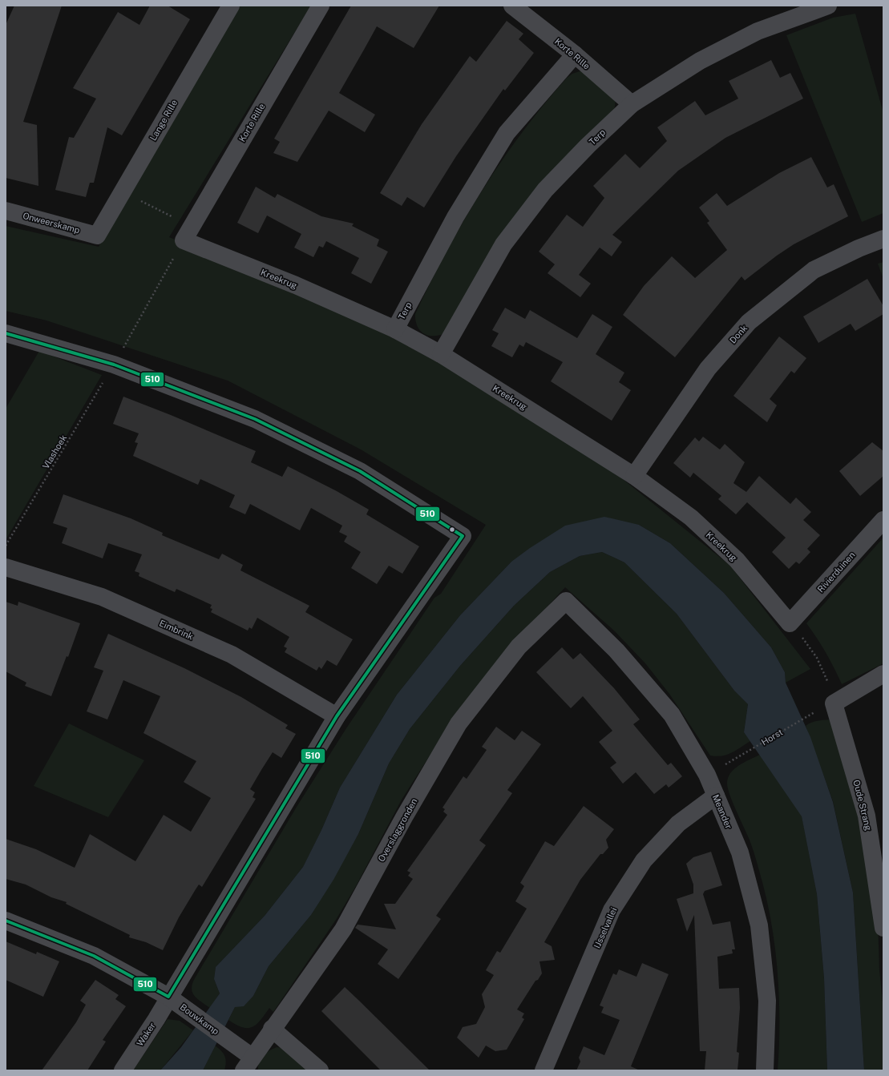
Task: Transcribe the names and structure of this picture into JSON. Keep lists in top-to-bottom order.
{
  "streets": {
    "street": [
      "Korte Rille",
      "Lange Rille",
      "Terp",
      "Onweerskamp",
      "Kreekrug",
      "Donk",
      "Rivierduinen",
      "Eimbrink",
      "Oude Strang",
      "Meander",
      "Overslaggronden",
      "IJsselvallei",
      "Bouwkamp",
      "Waker"
    ],
    "path": ["Vlashoek", "Horst"]
  },
  "crossings": [
    ["Korte Rille", "Terp"],
    ["Korte Rille", "Kreekrug"],
    ["Korte Rille", "Vlashoek"],
    ["Lange Rille", "Onweerskamp"],
    ["Terp", "Kreekrug"],
    ["Kreekrug", "Donk"],
    ["Kreekrug", "Vlashoek"],
    ["Kreekrug", "Rivierduinen"],
    ["Vlashoek", "Waker"],
    ["Eimbrink", "Waker"],
    ["Meander", "Overslaggronden"],
    ["Meander", "IJsselvallei"],
    ["Overslaggronden", "Bouwkamp"],
    ["Bouwkamp", "Waker"]
  ],
  "lines": ["transit line 510"]
}
